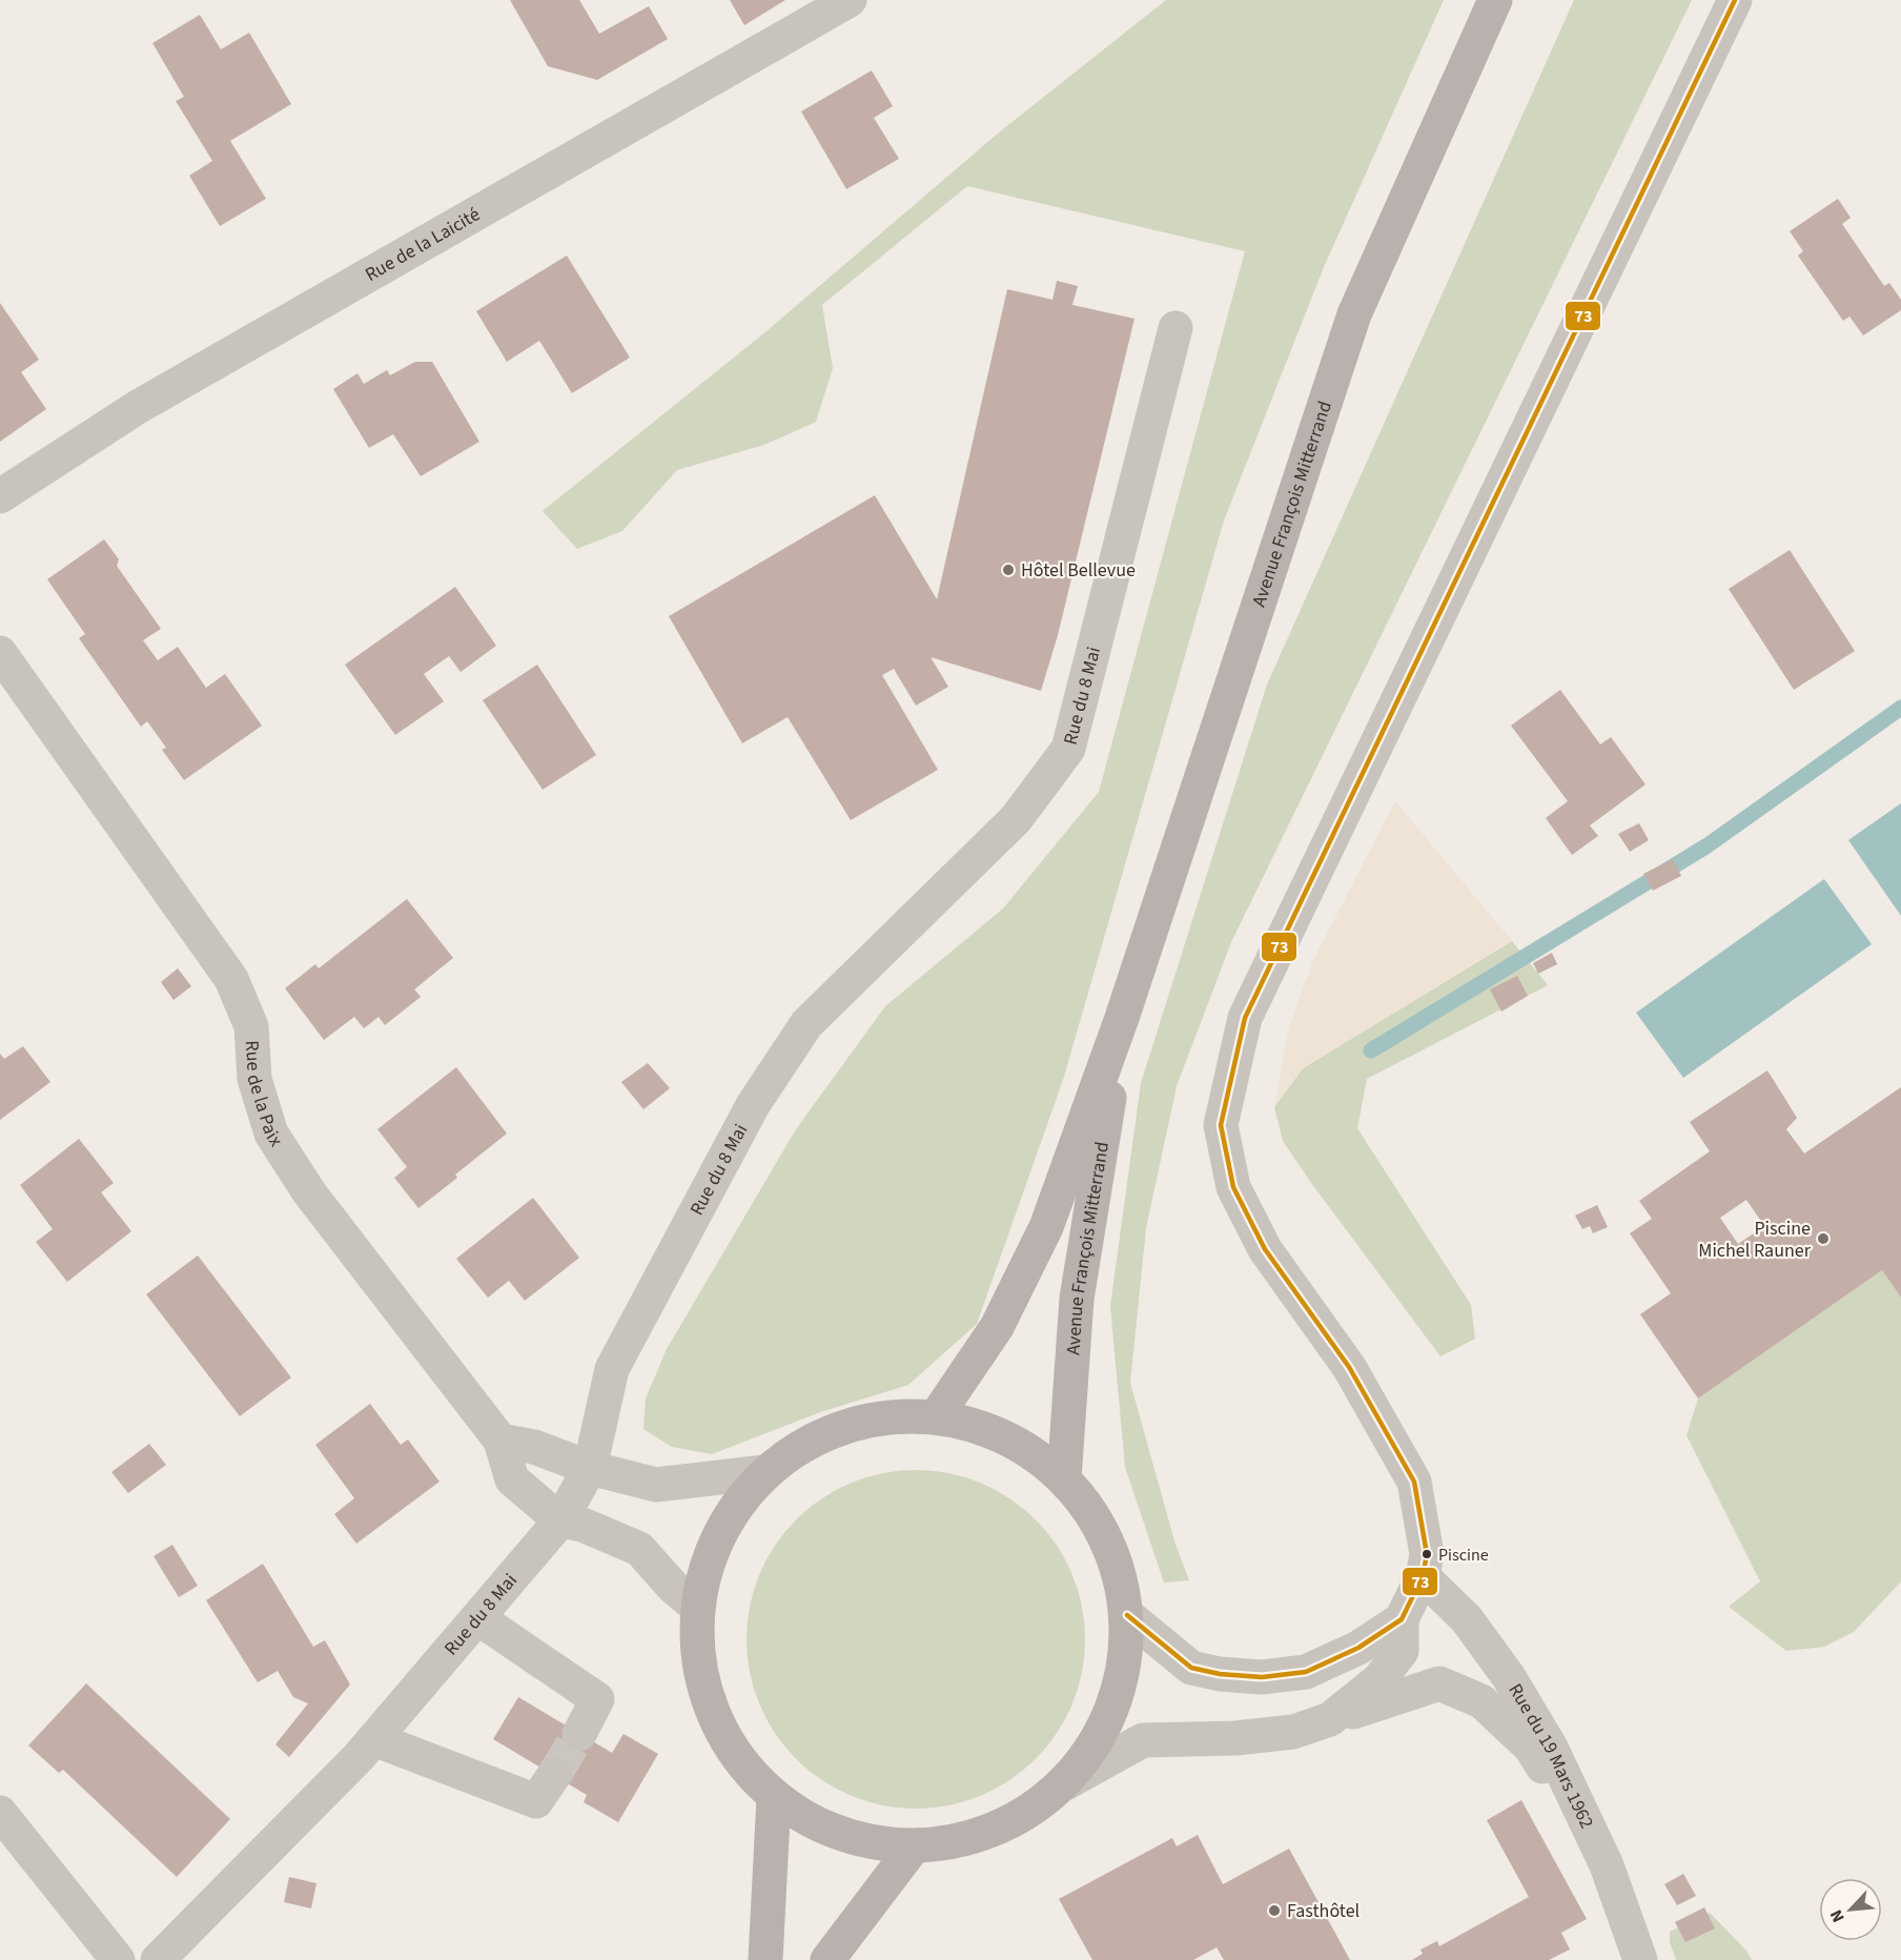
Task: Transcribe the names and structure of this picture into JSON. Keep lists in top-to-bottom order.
{
  "streets": {
    "main road": ["Avenue François Mitterrand"],
    "street": [
      "Rue de la Laicité",
      "Rue du 8 Mai",
      "Rue de la Paix",
      "Rue du 19 Mars 1962"
    ]
  },
  "places": [
    "Hôtel Bellevue",
    "Piscine Michel Rauner",
    "Piscine",
    "Fasthôtel"
  ],
  "lines": ["transit line 73"],
  "north": "bottom left"
}
